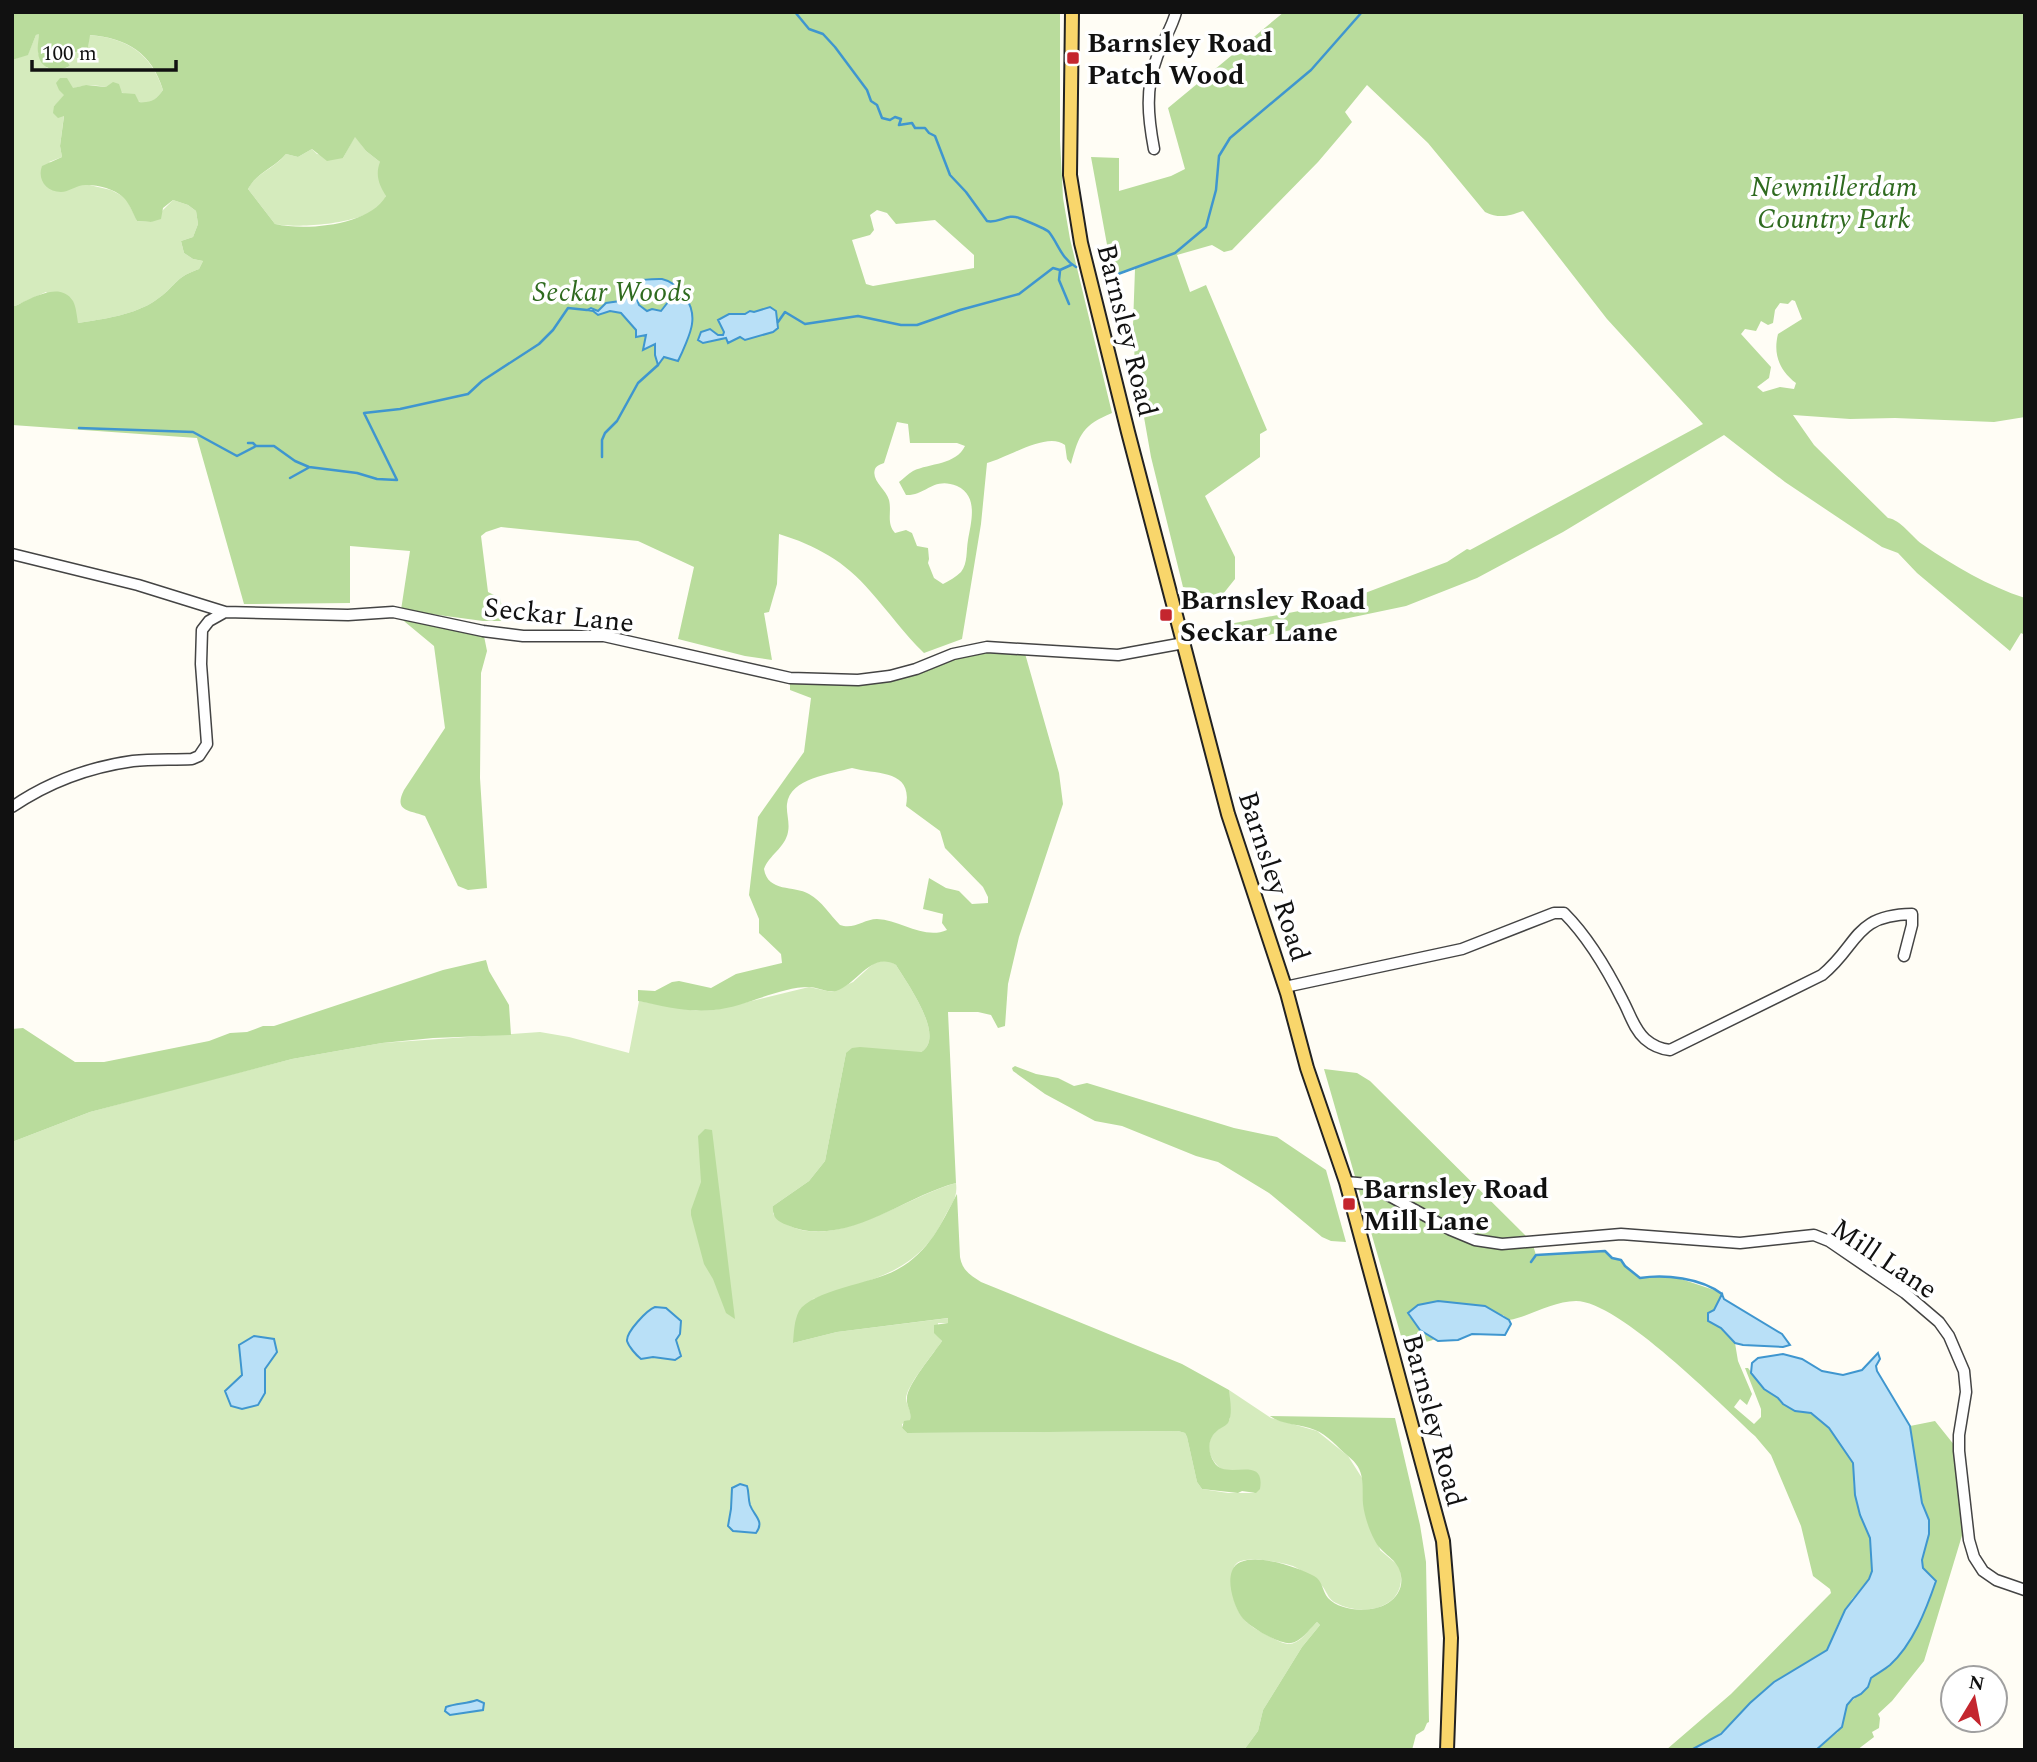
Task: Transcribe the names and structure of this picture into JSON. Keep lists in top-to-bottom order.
{
  "streets": {
    "main road": ["Barnsley Road"],
    "street": ["Seckar Lane", "Mill Lane"]
  },
  "crossings": [
    ["Barnsley Road", "Seckar Lane"],
    ["Barnsley Road", "Mill Lane"]
  ],
  "parks": ["Newmillerdam Country Park", "Seckar Woods"],
  "places": {
    "transit": ["Barnsley Road Patch Wood", "Barnsley Road Seckar Lane", "Barnsley Road Mill Lane"]
  },
  "scale_bar": "100 m",
  "north": "top"
}
